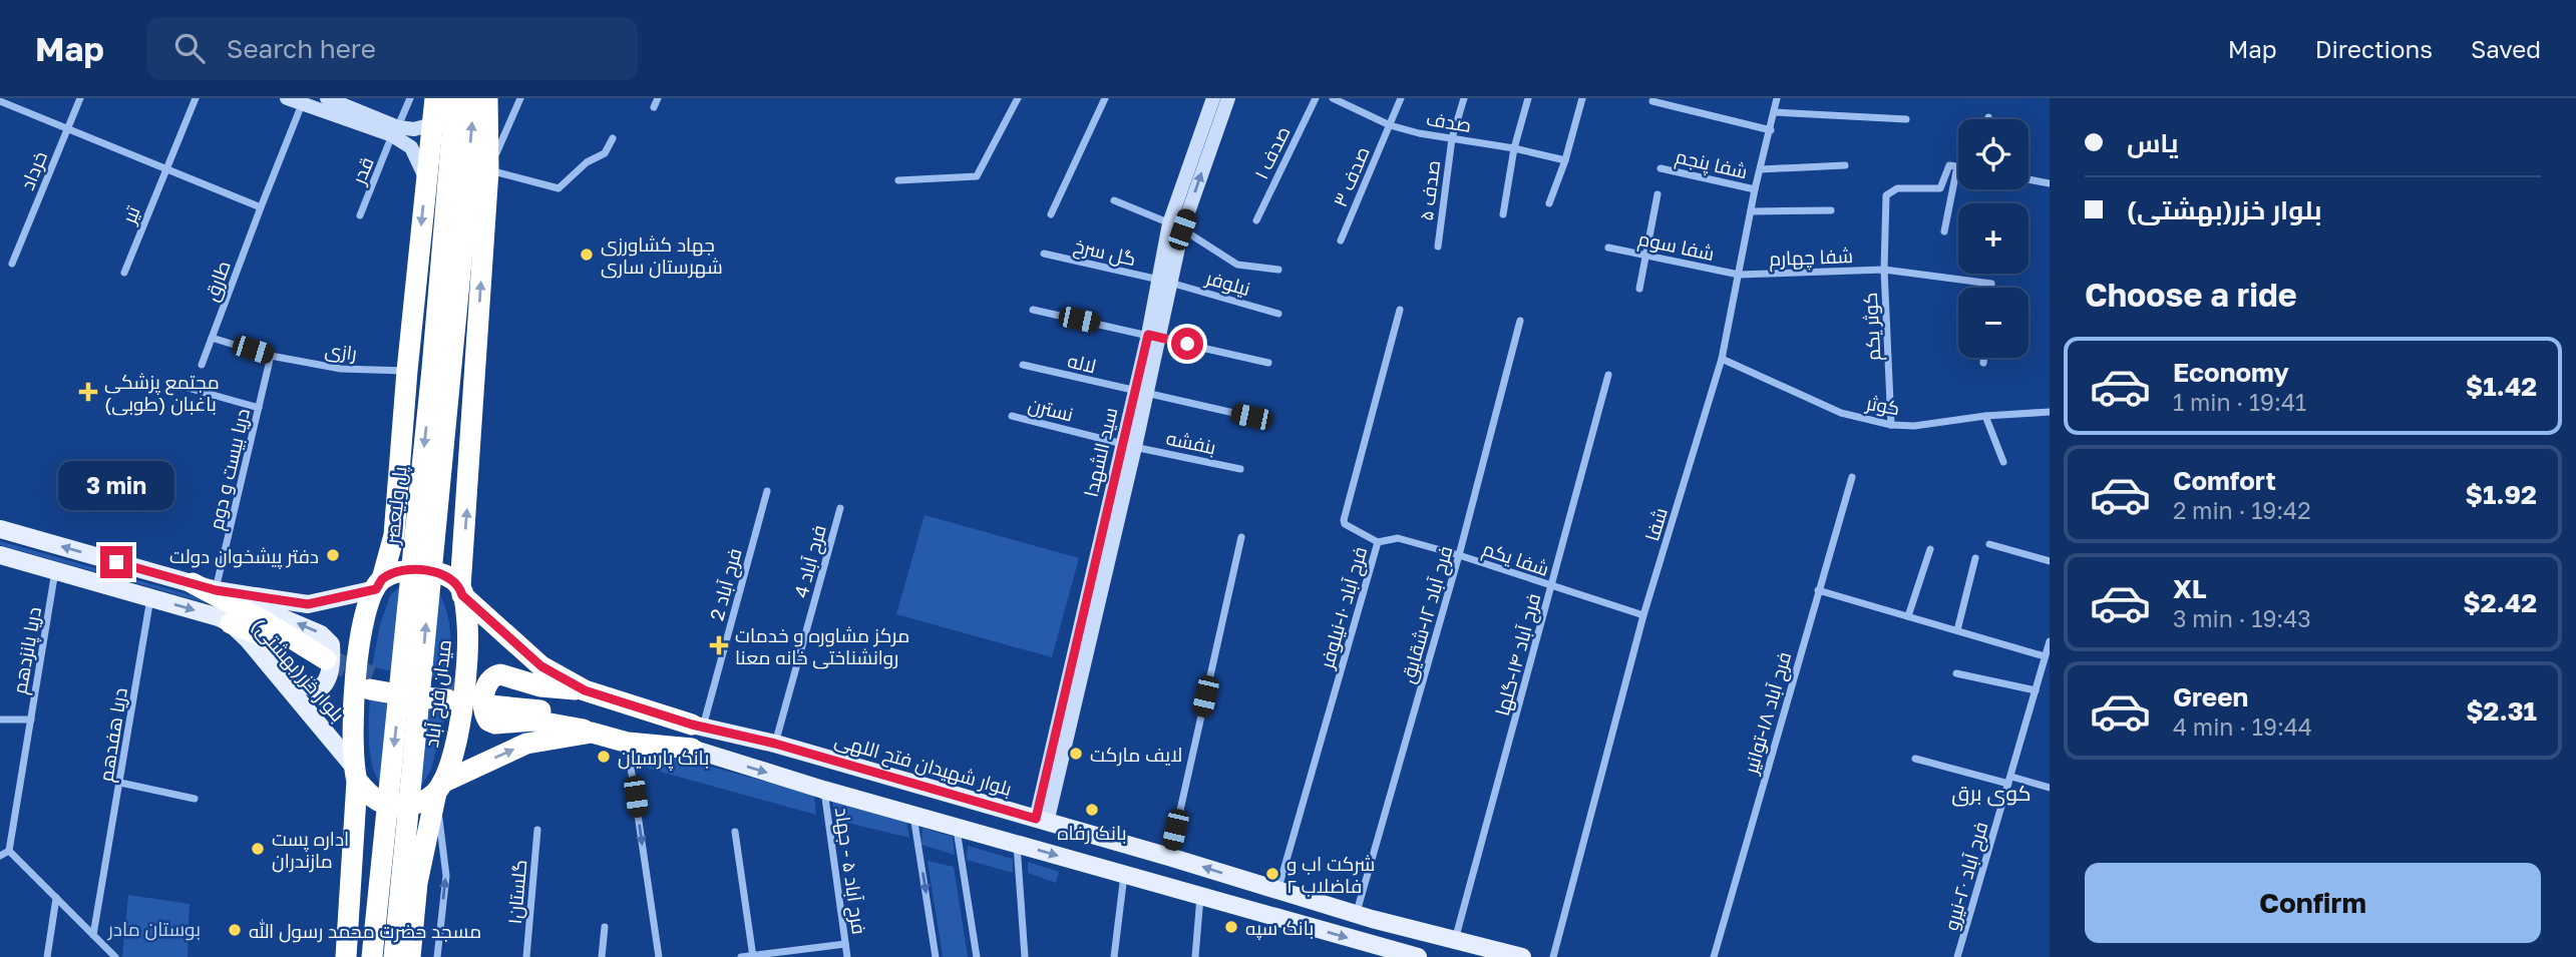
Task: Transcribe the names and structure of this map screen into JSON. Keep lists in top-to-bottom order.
{
  "streets": {
    "highway": ["پل ولیعصر", "میدان فرح آباد", "بلوار شهیدان فتح اللهی"],
    "main road": ["بلوار خزر(بهشتی)"],
    "street": [
      "صدف",
      "صدف ۱",
      "شفا پنجم",
      "خرداد",
      "قدر",
      "صدف ۳",
      "صدف ۵",
      "تیر",
      "شفا سوم",
      "گل سرخ",
      "شفا چهارم",
      "طارق",
      "نیلوفر",
      "کوثر یکم",
      "رازی",
      "لاله",
      "کوثر",
      "نسترن",
      "بنفشه",
      "سید الشهدا",
      "دریا بیست و دوم",
      "شفا",
      "شفا یکم",
      "فرح آباد 4",
      "فرح آباد 2",
      "فرح آباد ۱۰-نیلوفر",
      "فرح آباد ۱۲-شقایق",
      "دریا پانزدهم",
      "فرح آباد ۱۴-گلها",
      "فرح آباد ۱۸-توانیر",
      "دریا هفدهم",
      "فرح آباد ۵ - جهاد",
      "فرح آباد ۲۰-نیرو",
      "گلستان۱"
    ]
  },
  "crossings": [
    ["صدف", "صدف ۳"],
    ["صدف", "صدف ۵"],
    ["شفا پنجم", "شفا"],
    ["شفا سوم", "شفا چهارم"],
    ["شفا سوم", "شفا"],
    ["گل سرخ", "نیلوفر"],
    ["گل سرخ", "سید الشهدا"],
    ["شفا چهارم", "کوثر یکم"],
    ["شفا چهارم", "شفا"],
    ["طارق", "رازی"],
    ["نیلوفر", "سید الشهدا"],
    ["کوثر یکم", "کوثر"],
    ["رازی", "دریا بیست و دوم"],
    ["لاله", "سید الشهدا"],
    ["کوثر", "شفا"],
    ["نسترن", "بنفشه"],
    ["نسترن", "سید الشهدا"],
    ["بنفشه", "سید الشهدا"],
    ["سید الشهدا", "بلوار شهیدان فتح اللهی"],
    ["دریا بیست و دوم", "بلوار خزر(بهشتی)"],
    ["پل ولیعصر", "میدان فرح آباد"],
    ["شفا", "شفا یکم"],
    ["شفا یکم", "فرح آباد ۱۰-نیلوفر"],
    ["شفا یکم", "فرح آباد ۱۲-شقایق"],
    ["شفا یکم", "فرح آباد ۱۴-گلها"],
    ["فرح آباد 4", "بلوار شهیدان فتح اللهی"],
    ["فرح آباد 2", "بلوار شهیدان فتح اللهی"],
    ["فرح آباد ۱۰-نیلوفر", "بلوار شهیدان فتح اللهی"],
    ["فرح آباد ۱۲-شقایق", "بلوار شهیدان فتح اللهی"],
    ["دریا پانزدهم", "بلوار خزر(بهشتی)"],
    ["فرح آباد ۱۴-گلها", "بلوار شهیدان فتح اللهی"],
    ["بلوار خزر(بهشتی)", "دریا هفدهم"],
    ["میدان فرح آباد", "بلوار شهیدان فتح اللهی"]
  ],
  "districts": ["کوی برق"],
  "parks": ["بوستان مادر"],
  "places": {
    "other": [
      "جهاد کشاورزی شهرستان ساری",
      "دفتر پیشخوان دولت",
      "لایف مارکت",
      "بانک پارسیان",
      "بانک رفاه",
      "اداره پست مازندران",
      "شرکت اب و فاضلاب ۲",
      "بانک سپه",
      "مسجد حضرت محمد رسول الله"
    ],
    "health": ["مجتمع پزشکی باغبان (طوبی)", "مرکز مشاوره و خدمات روانشناختی خانه معنا"]
  },
  "page": {
    "header": "Map",
    "search": "Search here",
    "nav": ["Map", "Directions", "Saved"],
    "banner": ["یاس", "بلوار خزر(بهشتی)"],
    "map_buttons": ["+", "−"],
    "heading": "Choose a ride",
    "list": [
      {
        "name": "Economy",
        "note": "1 min · 19:41",
        "value": "$1.42"
      },
      {
        "name": "Comfort",
        "note": "2 min · 19:42",
        "value": "$1.92"
      },
      {
        "name": "XL",
        "note": "3 min · 19:43",
        "value": "$2.42"
      },
      {
        "name": "Green",
        "note": "4 min · 19:44",
        "value": "$2.31"
      }
    ],
    "bubble": "3 min",
    "buttons": "Confirm"
  }
}
